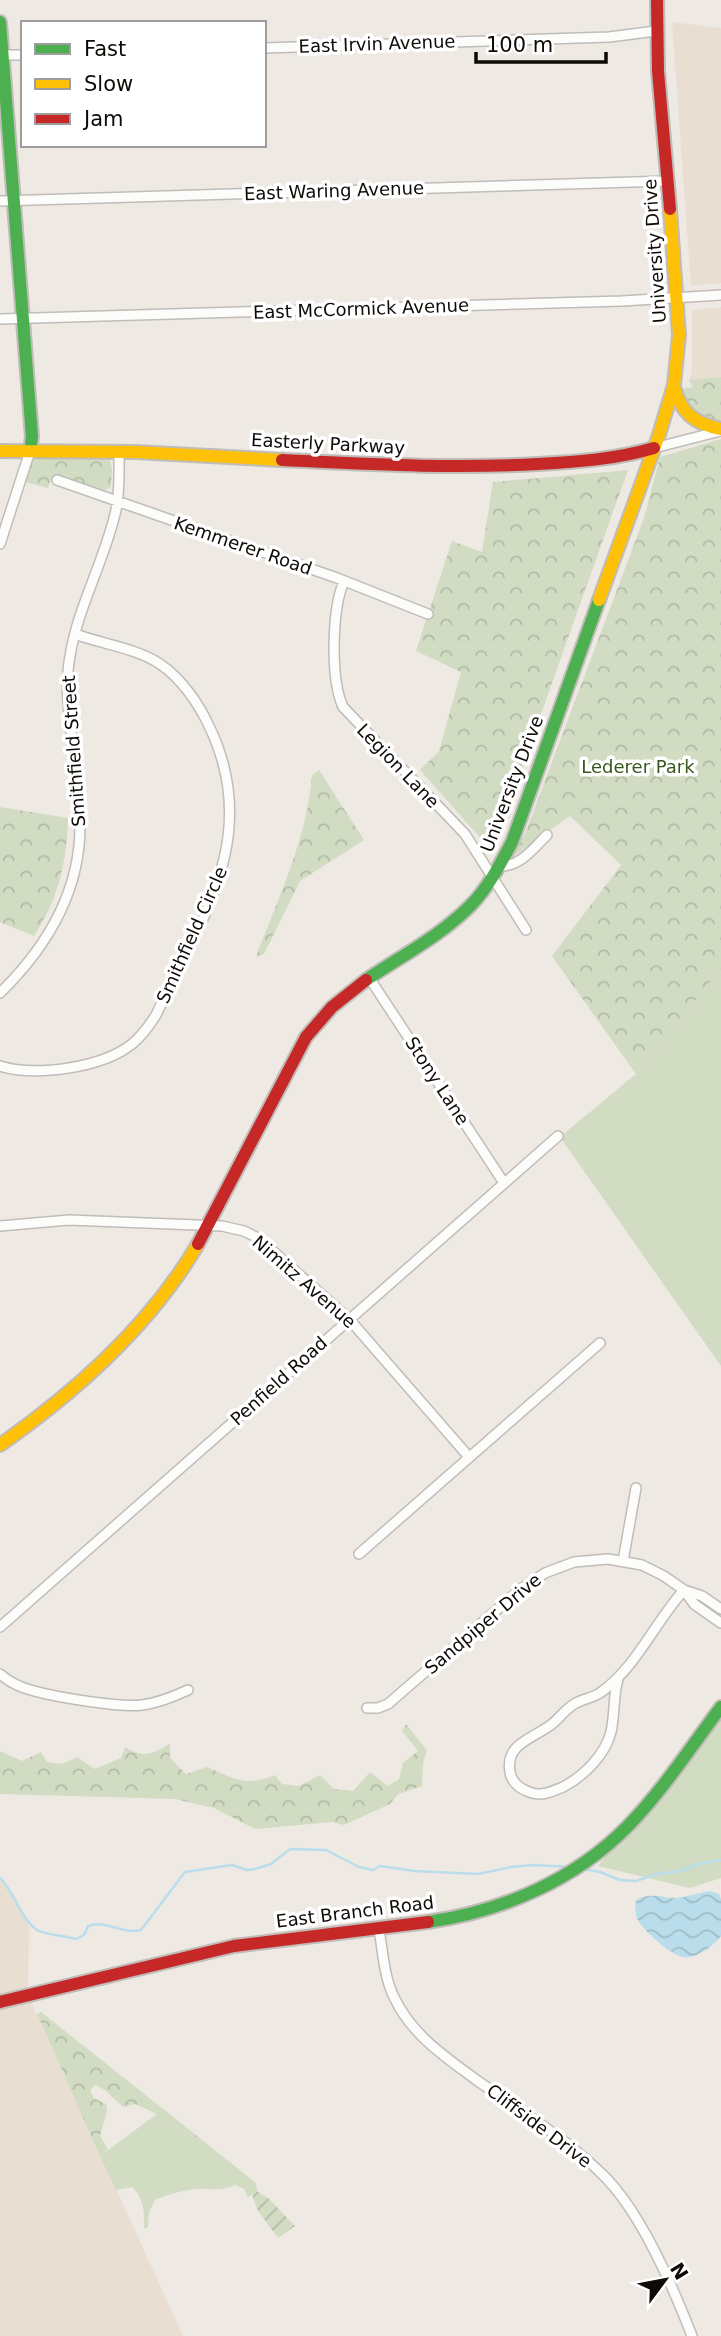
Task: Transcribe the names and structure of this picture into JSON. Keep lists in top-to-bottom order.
{
  "streets": {
    "main road": ["University Drive", "Easterly Parkway", "East Branch Road"],
    "street": [
      "East Irvin Avenue",
      "East Waring Avenue",
      "East McCormick Avenue",
      "Kemmerer Road",
      "Smithfield Street",
      "Legion Lane",
      "Smithfield Circle",
      "Stony Lane",
      "Nimitz Avenue",
      "Penfield Road",
      "Sandpiper Drive",
      "Cliffside Drive"
    ]
  },
  "crossings": [
    ["East Irvin Avenue", "University Drive"],
    ["East Waring Avenue", "University Drive"],
    ["University Drive", "East McCormick Avenue"],
    ["University Drive", "Easterly Parkway"],
    ["University Drive", "Legion Lane"],
    ["University Drive", "Stony Lane"],
    ["University Drive", "Nimitz Avenue"],
    ["Easterly Parkway", "Smithfield Street"],
    ["Kemmerer Road", "Smithfield Street"],
    ["Kemmerer Road", "Legion Lane"],
    ["Smithfield Street", "Smithfield Circle"],
    ["Stony Lane", "Penfield Road"],
    ["Nimitz Avenue", "Penfield Road"],
    ["East Branch Road", "Cliffside Drive"]
  ],
  "parks": ["Lederer Park"],
  "legend": ["Fast", "Slow", "Jam"],
  "scale_bar": "100 m",
  "north": "top right"
}
